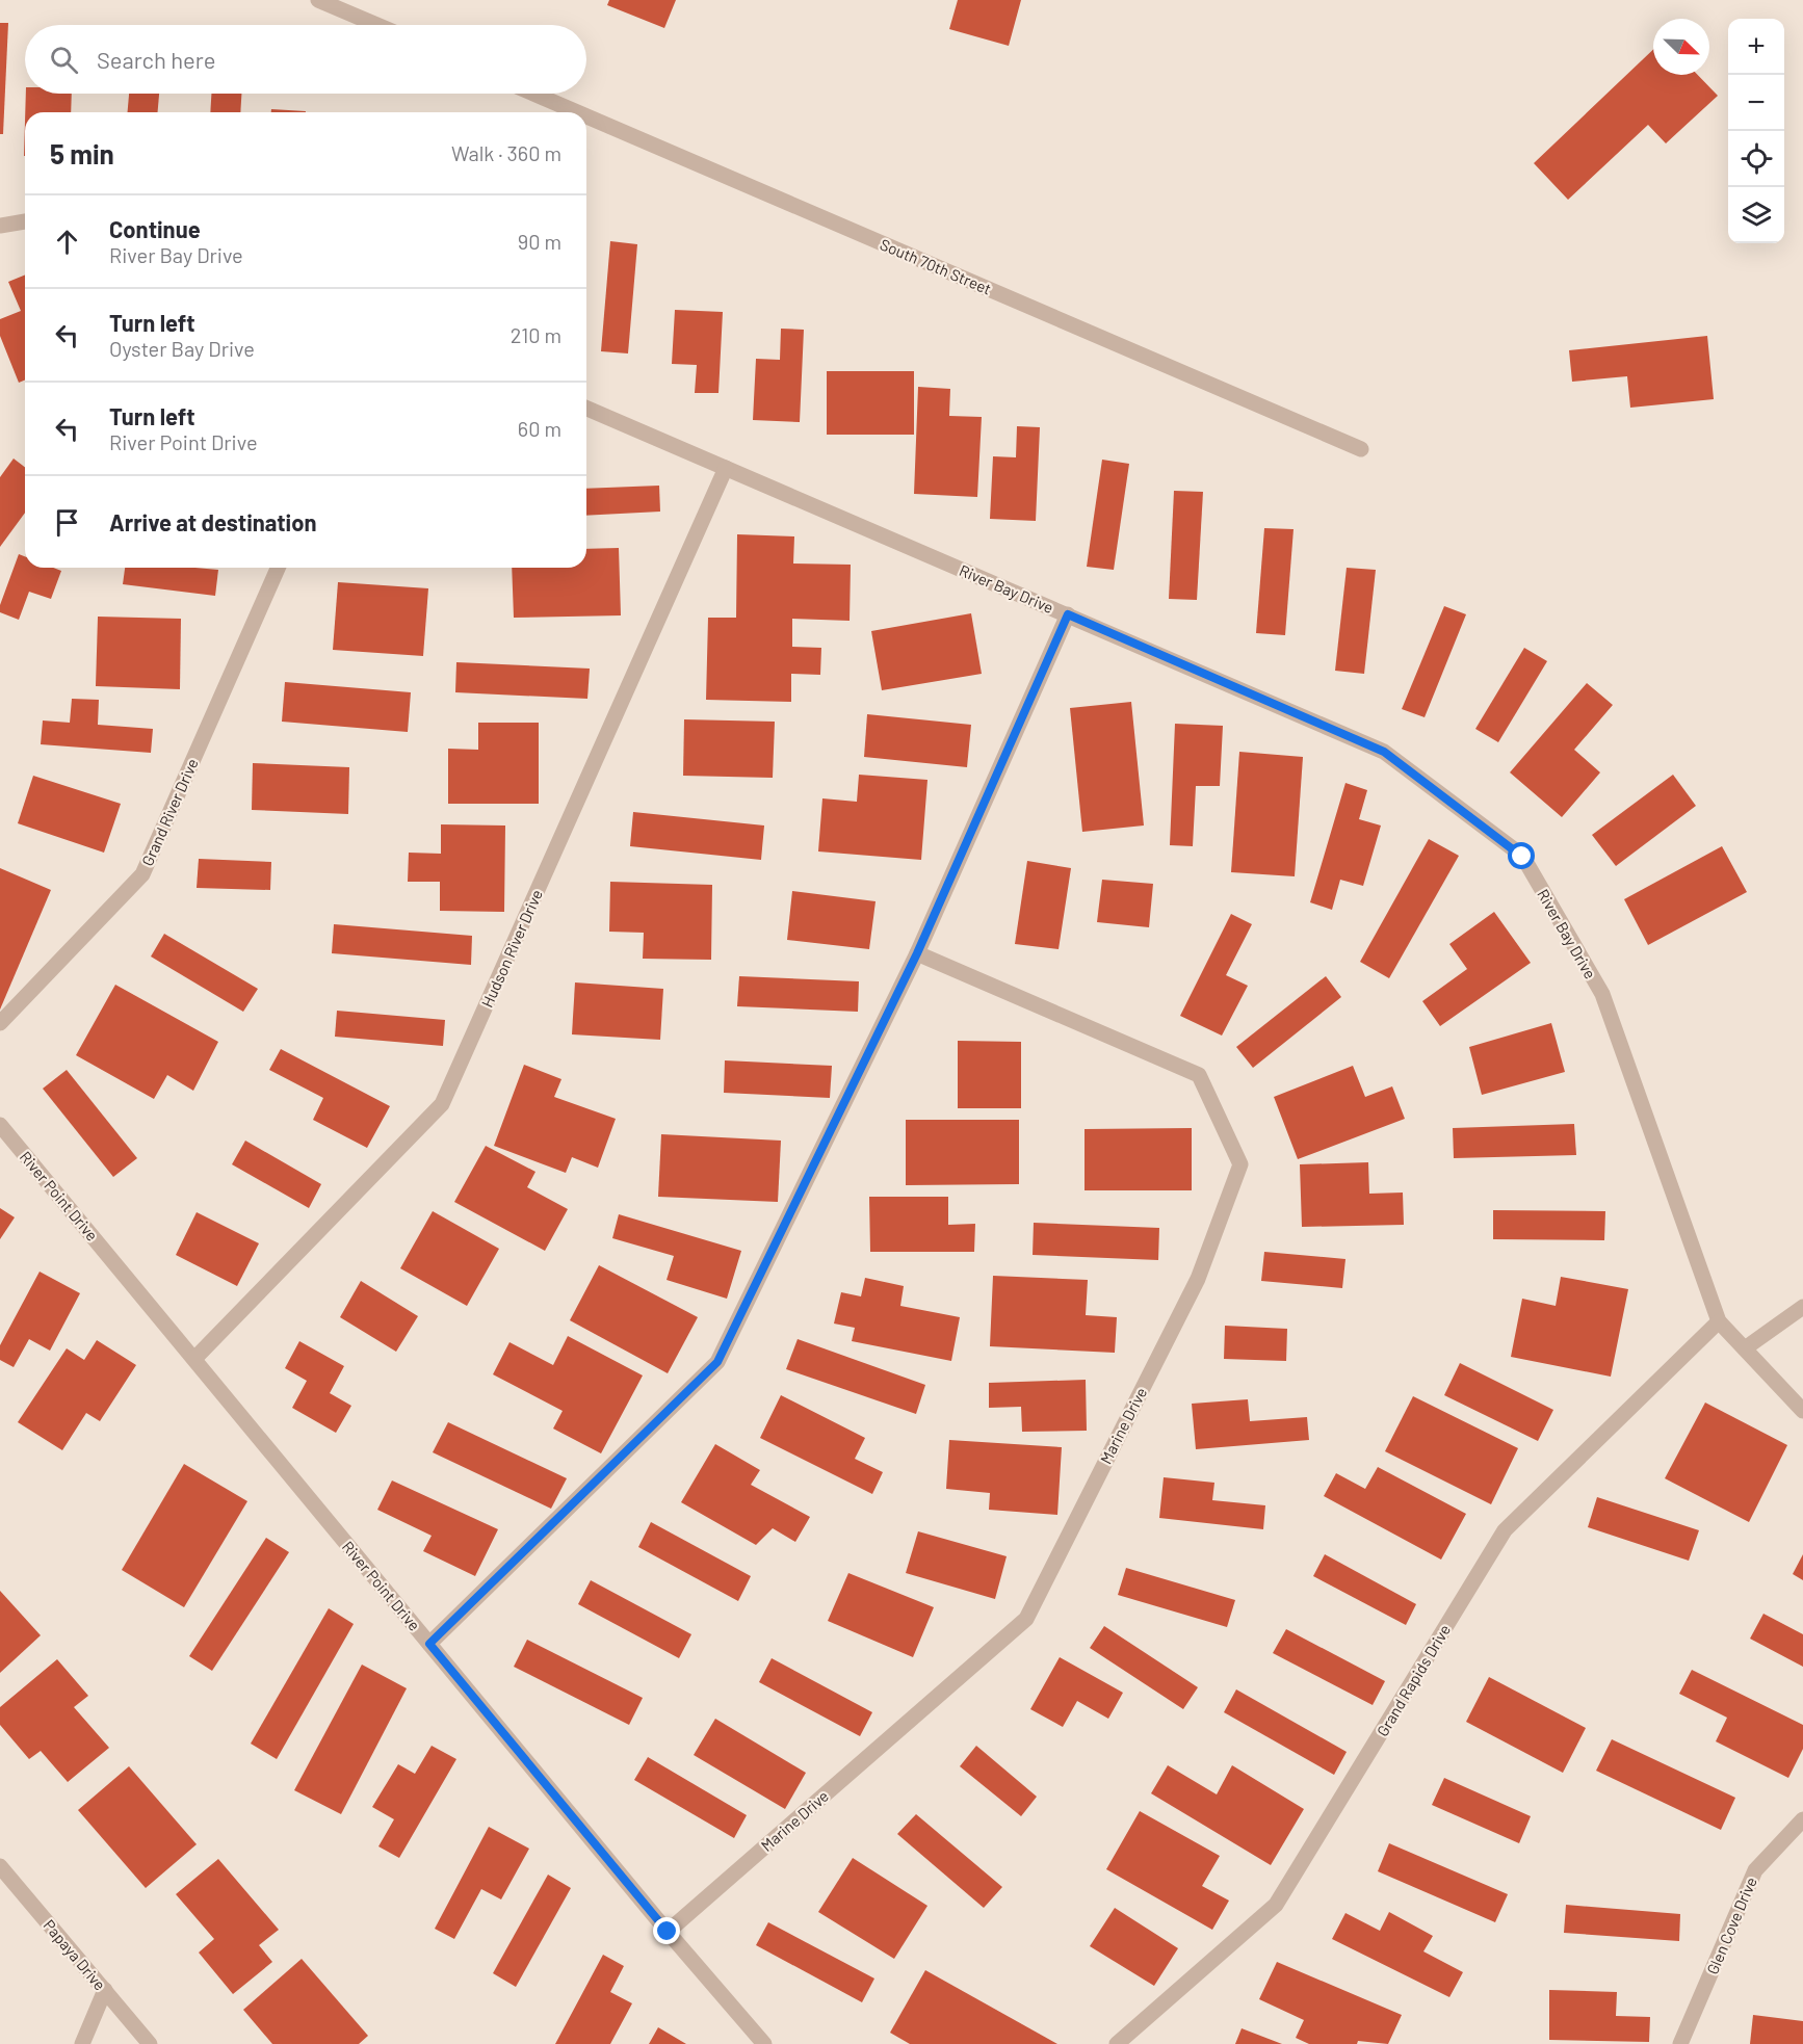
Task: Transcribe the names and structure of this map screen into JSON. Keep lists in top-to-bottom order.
{
  "streets": {
    "street": [
      "South 70th Street",
      "River Bay Drive",
      "Grand River Drive",
      "Hudson River Drive",
      "River Point Drive",
      "Marine Drive",
      "Grand Rapids Drive",
      "Glen Cove Drive",
      "Papaya Drive"
    ]
  },
  "crossings": [
    ["River Bay Drive", "Hudson River Drive"],
    ["River Bay Drive", "Grand Rapids Drive"],
    ["Hudson River Drive", "River Point Drive"],
    ["River Point Drive", "Marine Drive"]
  ],
  "north": "bottom right",
  "page": {
    "map_buttons": ["+", "−"],
    "search": "Search here",
    "heading": ["5 min", "Walk · 360 m"],
    "list": [
      ["Continue", "River Bay Drive", "90 m"],
      ["Turn left", "Oyster Bay Drive", "210 m"],
      ["Turn left", "River Point Drive", "60 m"],
      "Arrive at destination"
    ]
  }
}
